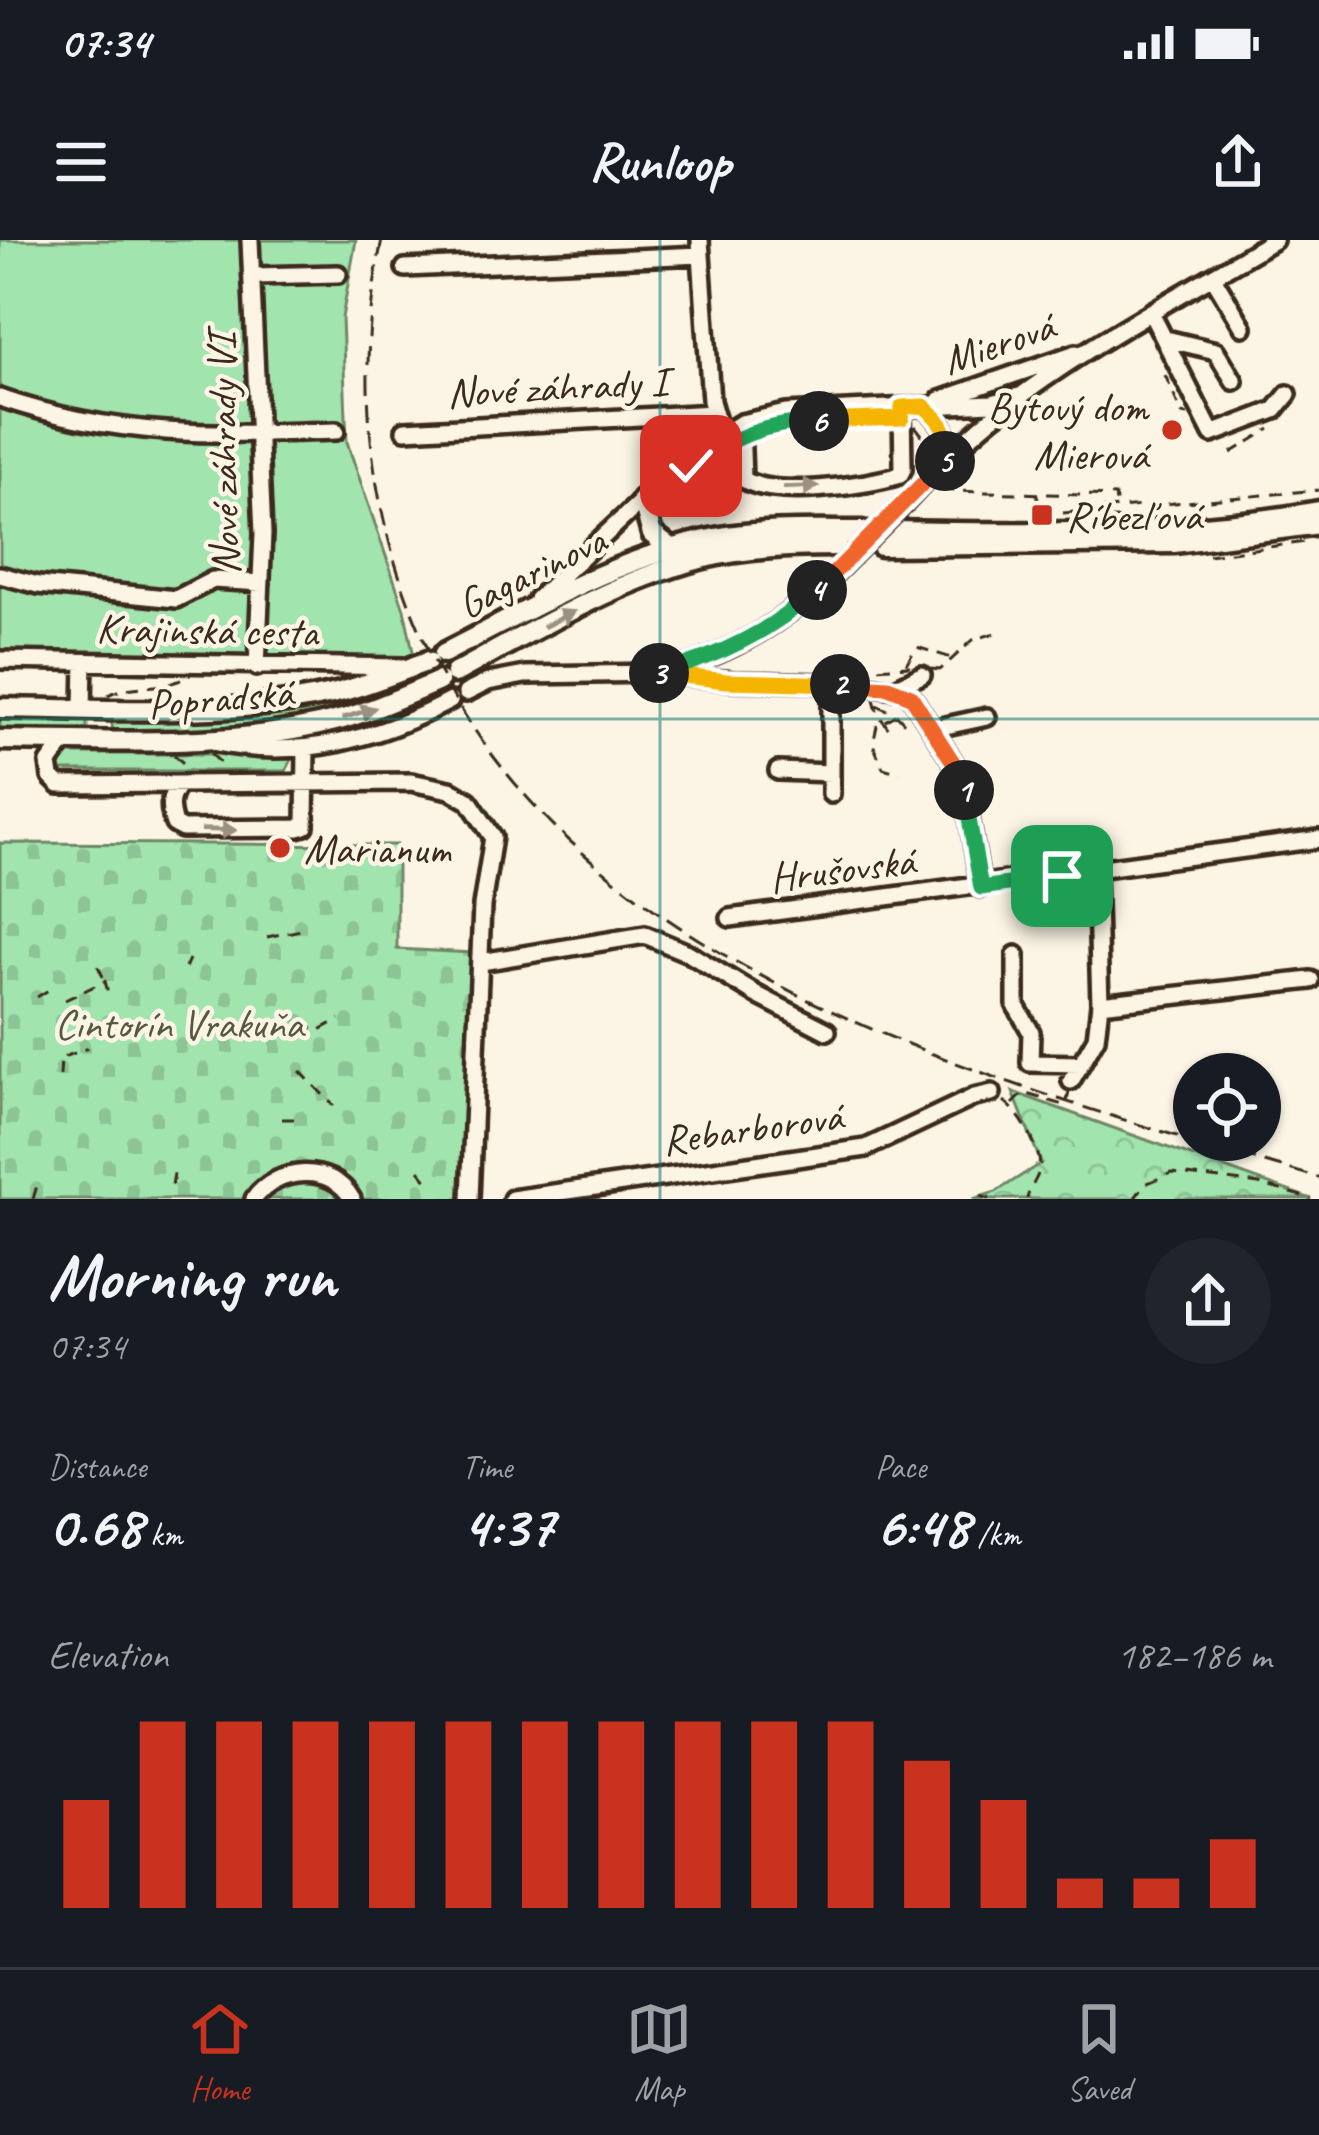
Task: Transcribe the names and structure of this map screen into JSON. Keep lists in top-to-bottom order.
{
  "streets": {
    "main road": ["Gagarinova", "Popradská"],
    "street": [
      "Mierová",
      "Nové záhrady I",
      "Nové záhrady VI",
      "Krajinská cesta",
      "Hrušovská",
      "Rebarborová"
    ]
  },
  "crossings": [
    ["Mierová", "Gagarinova"],
    ["Nové záhrady VI", "Krajinská cesta"],
    ["Gagarinova", "Krajinská cesta"],
    ["Gagarinova", "Popradská"],
    ["Krajinská cesta", "Popradská"]
  ],
  "parks": ["Cintorín Vrakuňa"],
  "places": {
    "other": ["Bytový dom Mierová", "Marianum"],
    "transit": ["Ríbezľová"]
  },
  "page": {
    "status": "07:34",
    "header": "Runloop",
    "pins": [
      "6",
      "5",
      "4",
      "3",
      "2",
      "1"
    ],
    "heading": ["Morning run", "07:34"],
    "stats": [
      ["Distance", "0.68 km"],
      ["Time", "4:37"],
      ["Pace", "6:48 /km"]
    ],
    "chart": ["Elevation", "182–186 m"],
    "tabs": ["Home", "Map", "Saved"]
  }
}
